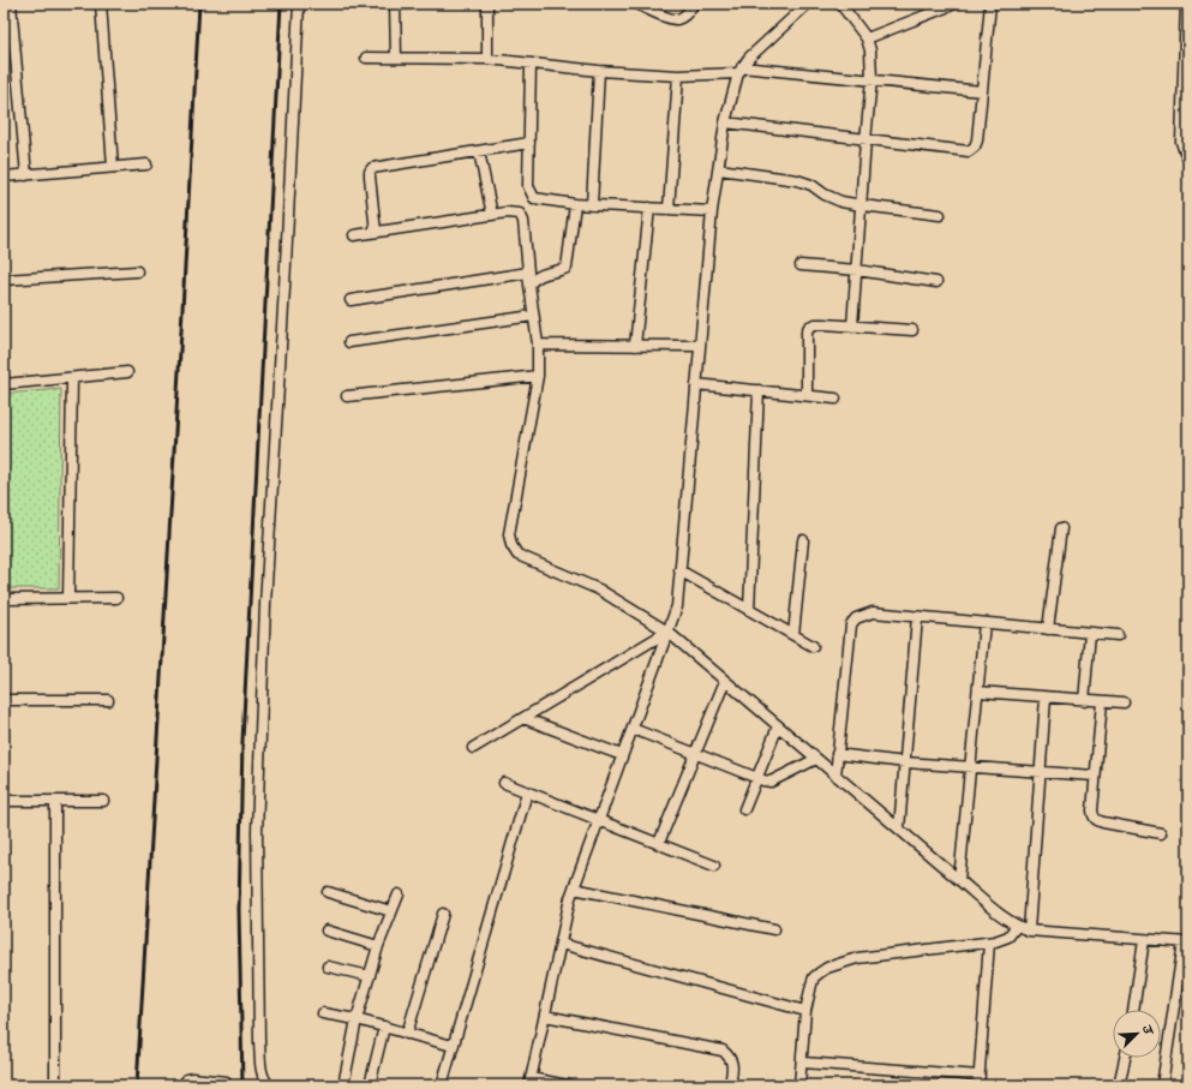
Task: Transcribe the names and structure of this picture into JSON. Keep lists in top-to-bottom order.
{
  "north": "top right"
}
